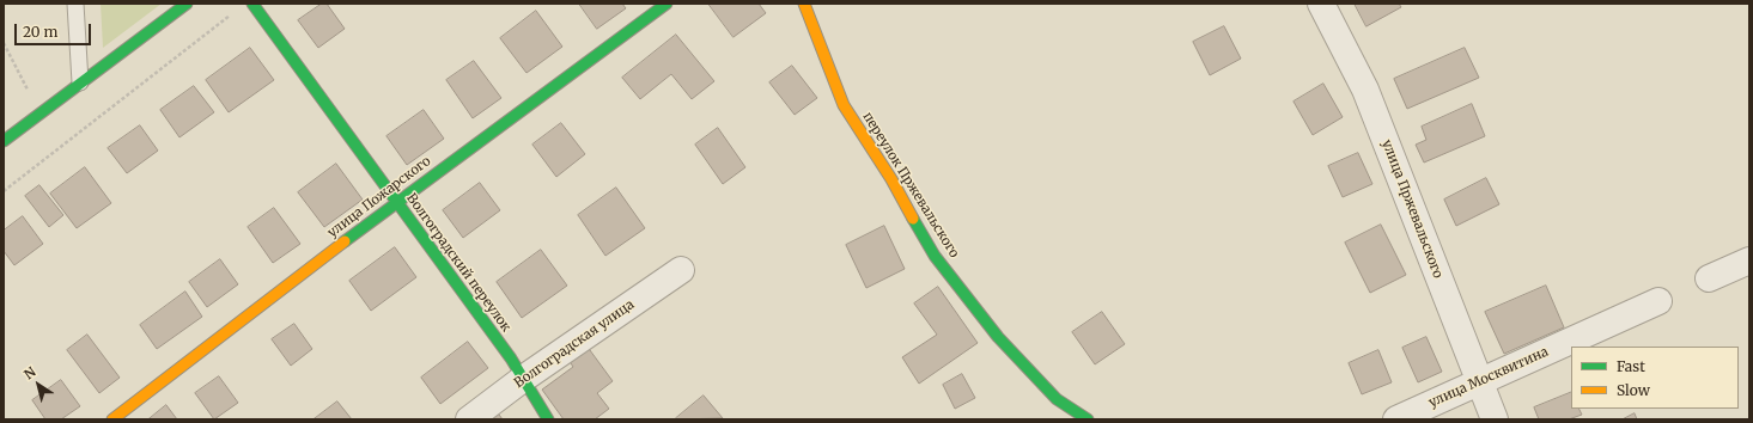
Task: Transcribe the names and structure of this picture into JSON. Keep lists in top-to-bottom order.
{
  "streets": {
    "street": [
      "переулок Пржевальского",
      "улица Пожарского",
      "улица Пржевальского",
      "Волгоградский переулок",
      "Волгоградская улица",
      "улица Москвитина"
    ]
  },
  "crossings": [
    ["улица Пожарского", "Волгоградский переулок"],
    ["улица Пржевальского", "улица Москвитина"],
    ["Волгоградский переулок", "Волгоградская улица"]
  ],
  "legend": ["Fast", "Slow"],
  "scale_bar": "20 m",
  "north": "top left"
}
